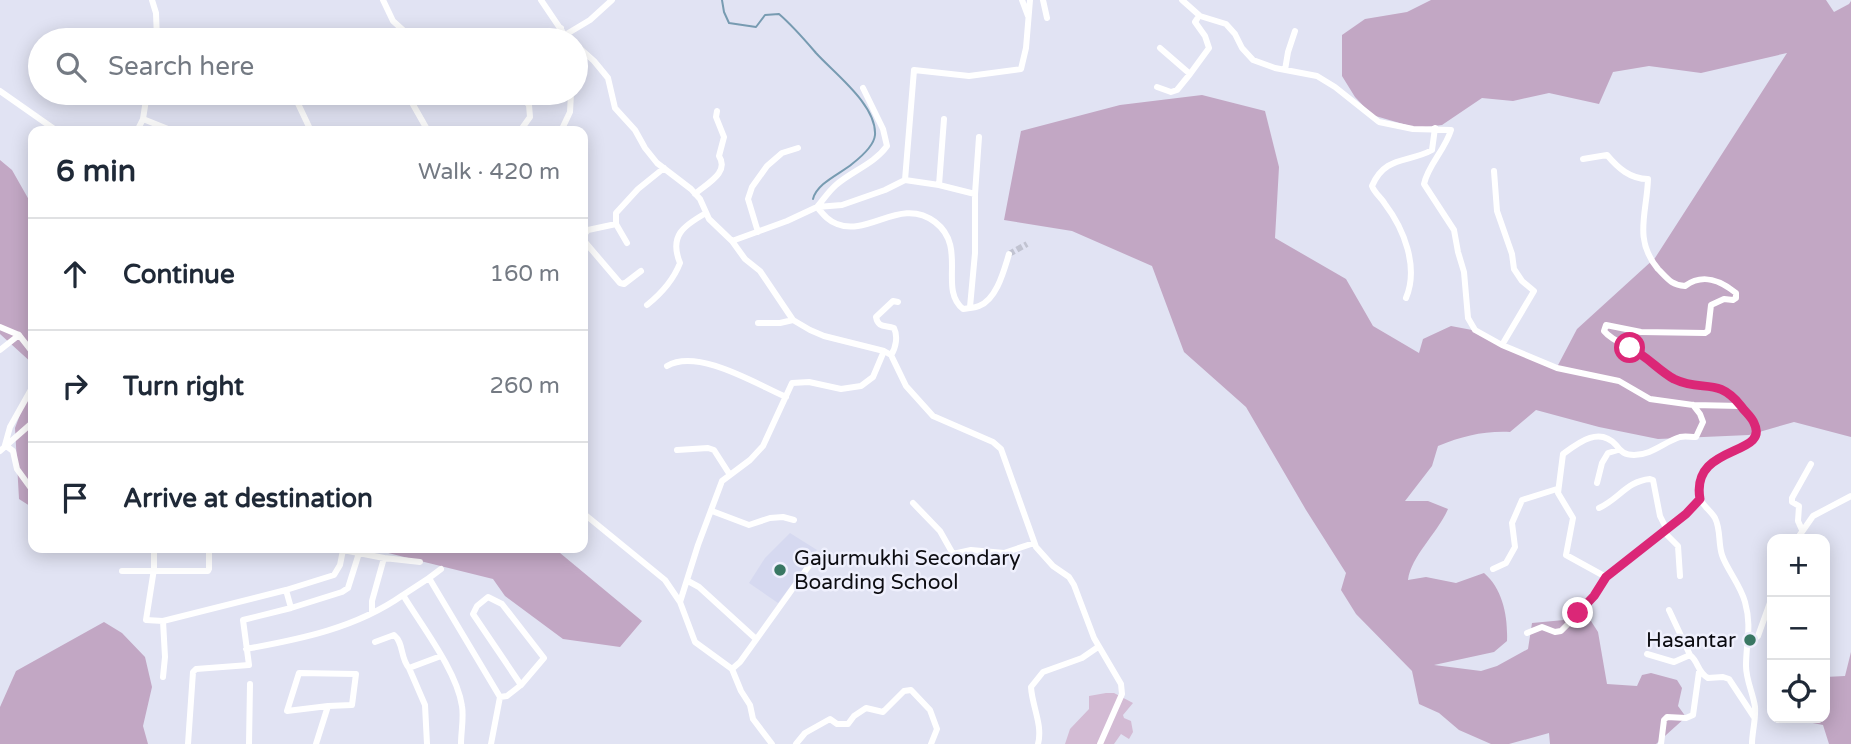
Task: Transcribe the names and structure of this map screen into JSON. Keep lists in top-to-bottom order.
{
  "places": ["Gajurmukhi Secondary Boarding School", "Hasantar"],
  "page": {
    "search": "Search here",
    "heading": ["6 min", "Walk · 420 m"],
    "list": [
      ["Continue", "160 m"],
      ["Turn right", "260 m"],
      "Arrive at destination"
    ],
    "map_buttons": ["+", "−"]
  }
}
